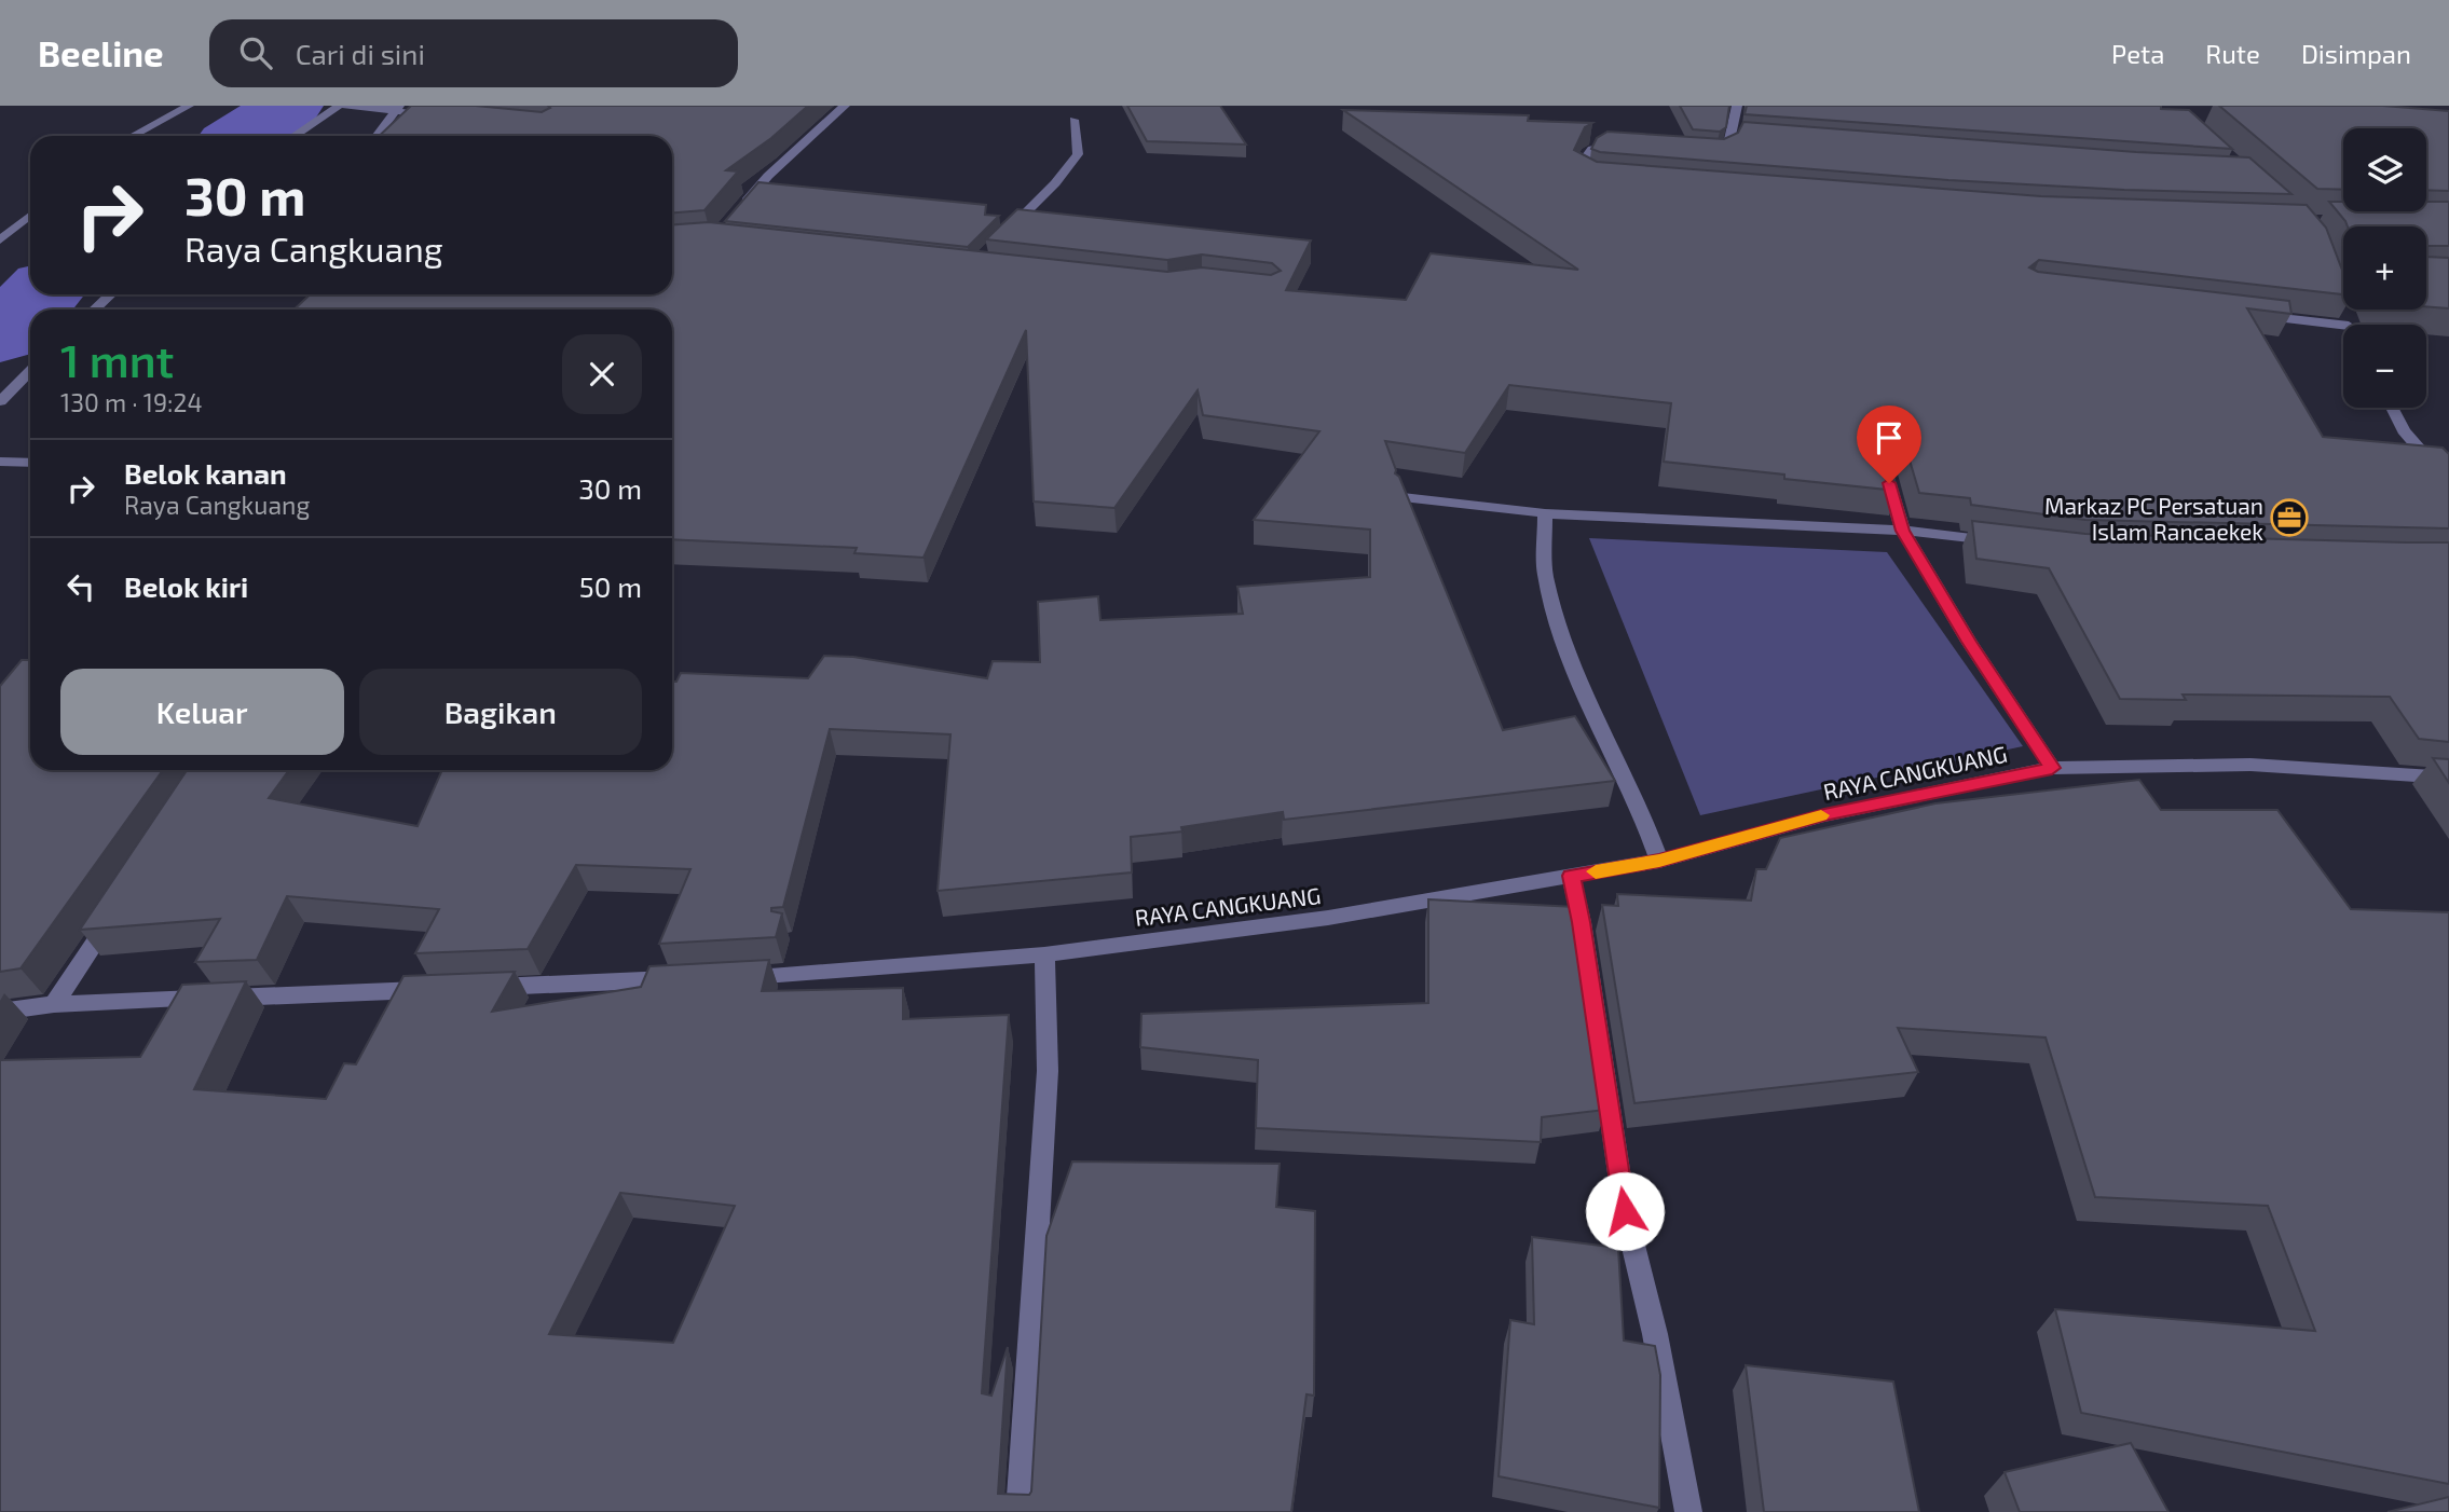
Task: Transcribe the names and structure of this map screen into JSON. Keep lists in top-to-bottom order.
{
  "streets": {
    "street": ["RAYA CANGKUANG"]
  },
  "places": {
    "office": ["Markaz PC Persatuan Islam Rancaekek"]
  },
  "page": {
    "header": "Beeline",
    "search": "Cari di sini",
    "nav": ["Peta", "Rute", "Disimpan"],
    "map_buttons": ["+", "−"],
    "turn": ["30 m", "Raya Cangkuang"],
    "heading": ["1 mnt", "130 m · 19:24"],
    "list": [
      {
        "name": "Belok kanan",
        "note": "Raya Cangkuang",
        "value": "30 m"
      },
      {
        "name": "Belok kiri",
        "value": "50 m"
      }
    ],
    "buttons": ["Keluar", "Bagikan"]
  }
}
